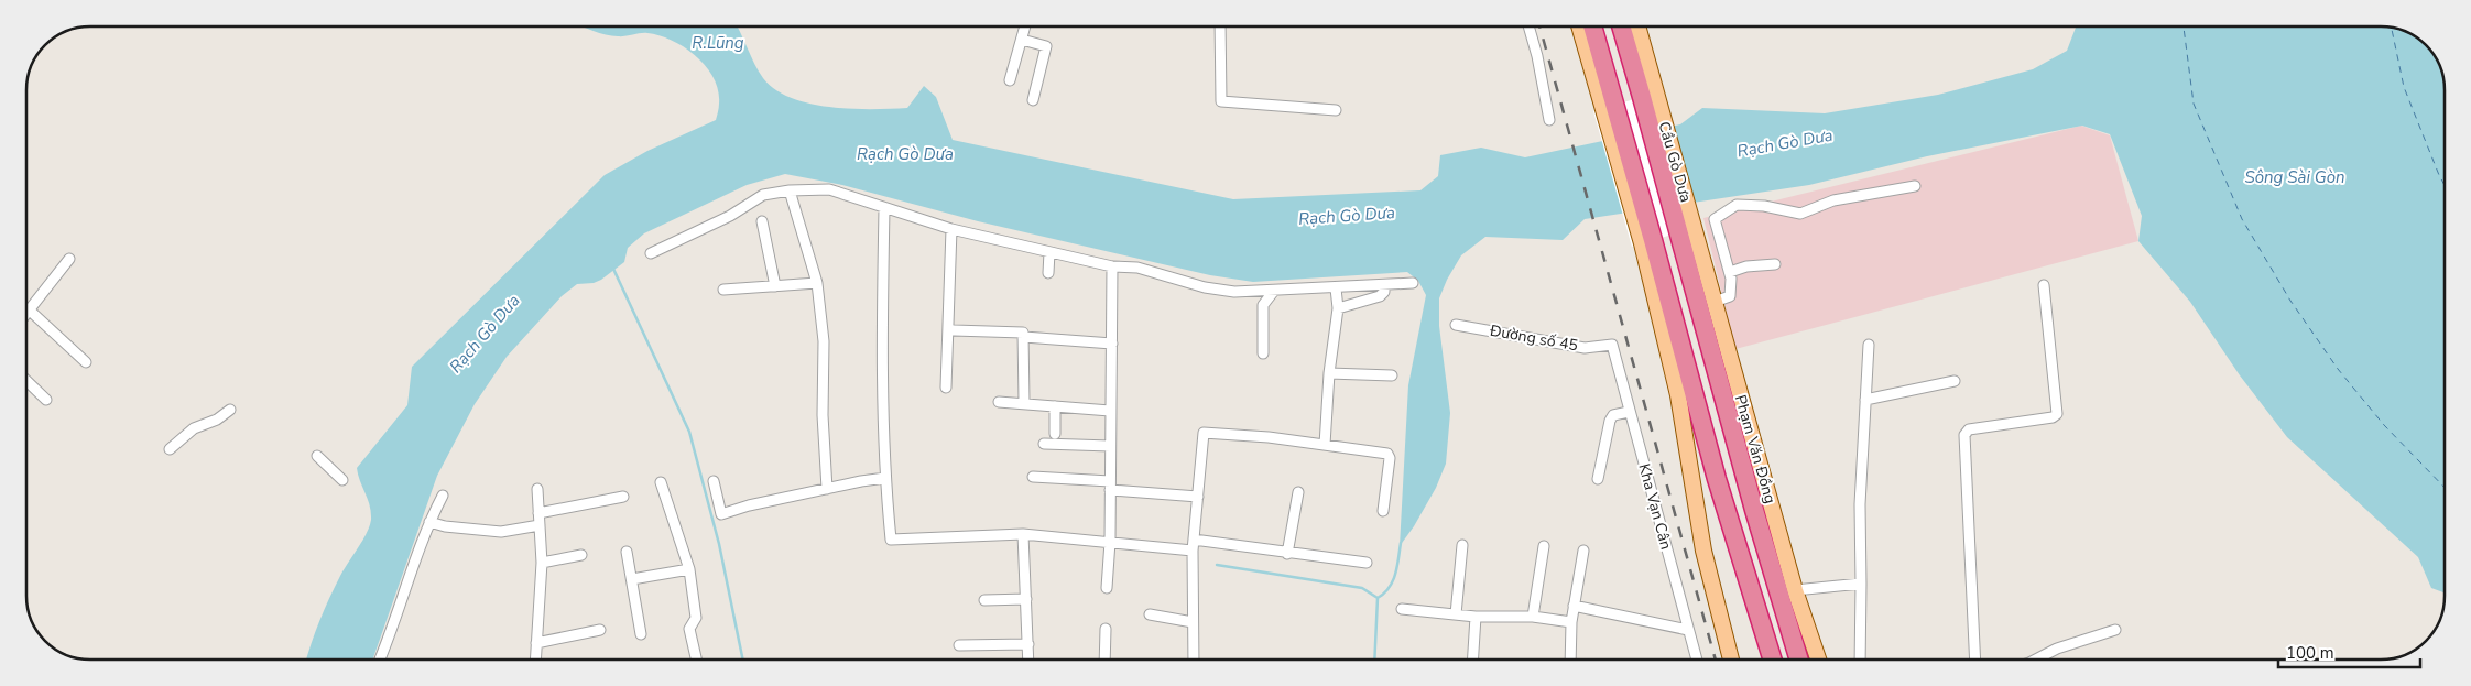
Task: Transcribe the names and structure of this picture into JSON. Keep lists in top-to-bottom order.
{
  "streets": {
    "highway": ["Cầu Gò Dưa", "Phạm Văn Đồng"],
    "street": ["Đường số 45", "Kha Vạn Cân"]
  },
  "crossings": [
    ["Cầu Gò Dưa", "Phạm Văn Đồng"],
    ["Đường số 45", "Kha Vạn Cân"]
  ],
  "water": ["R.Lũng", "Rạch Gò Dưa", "Sông Sài Gòn"],
  "scale_bar": "100 m"
}
